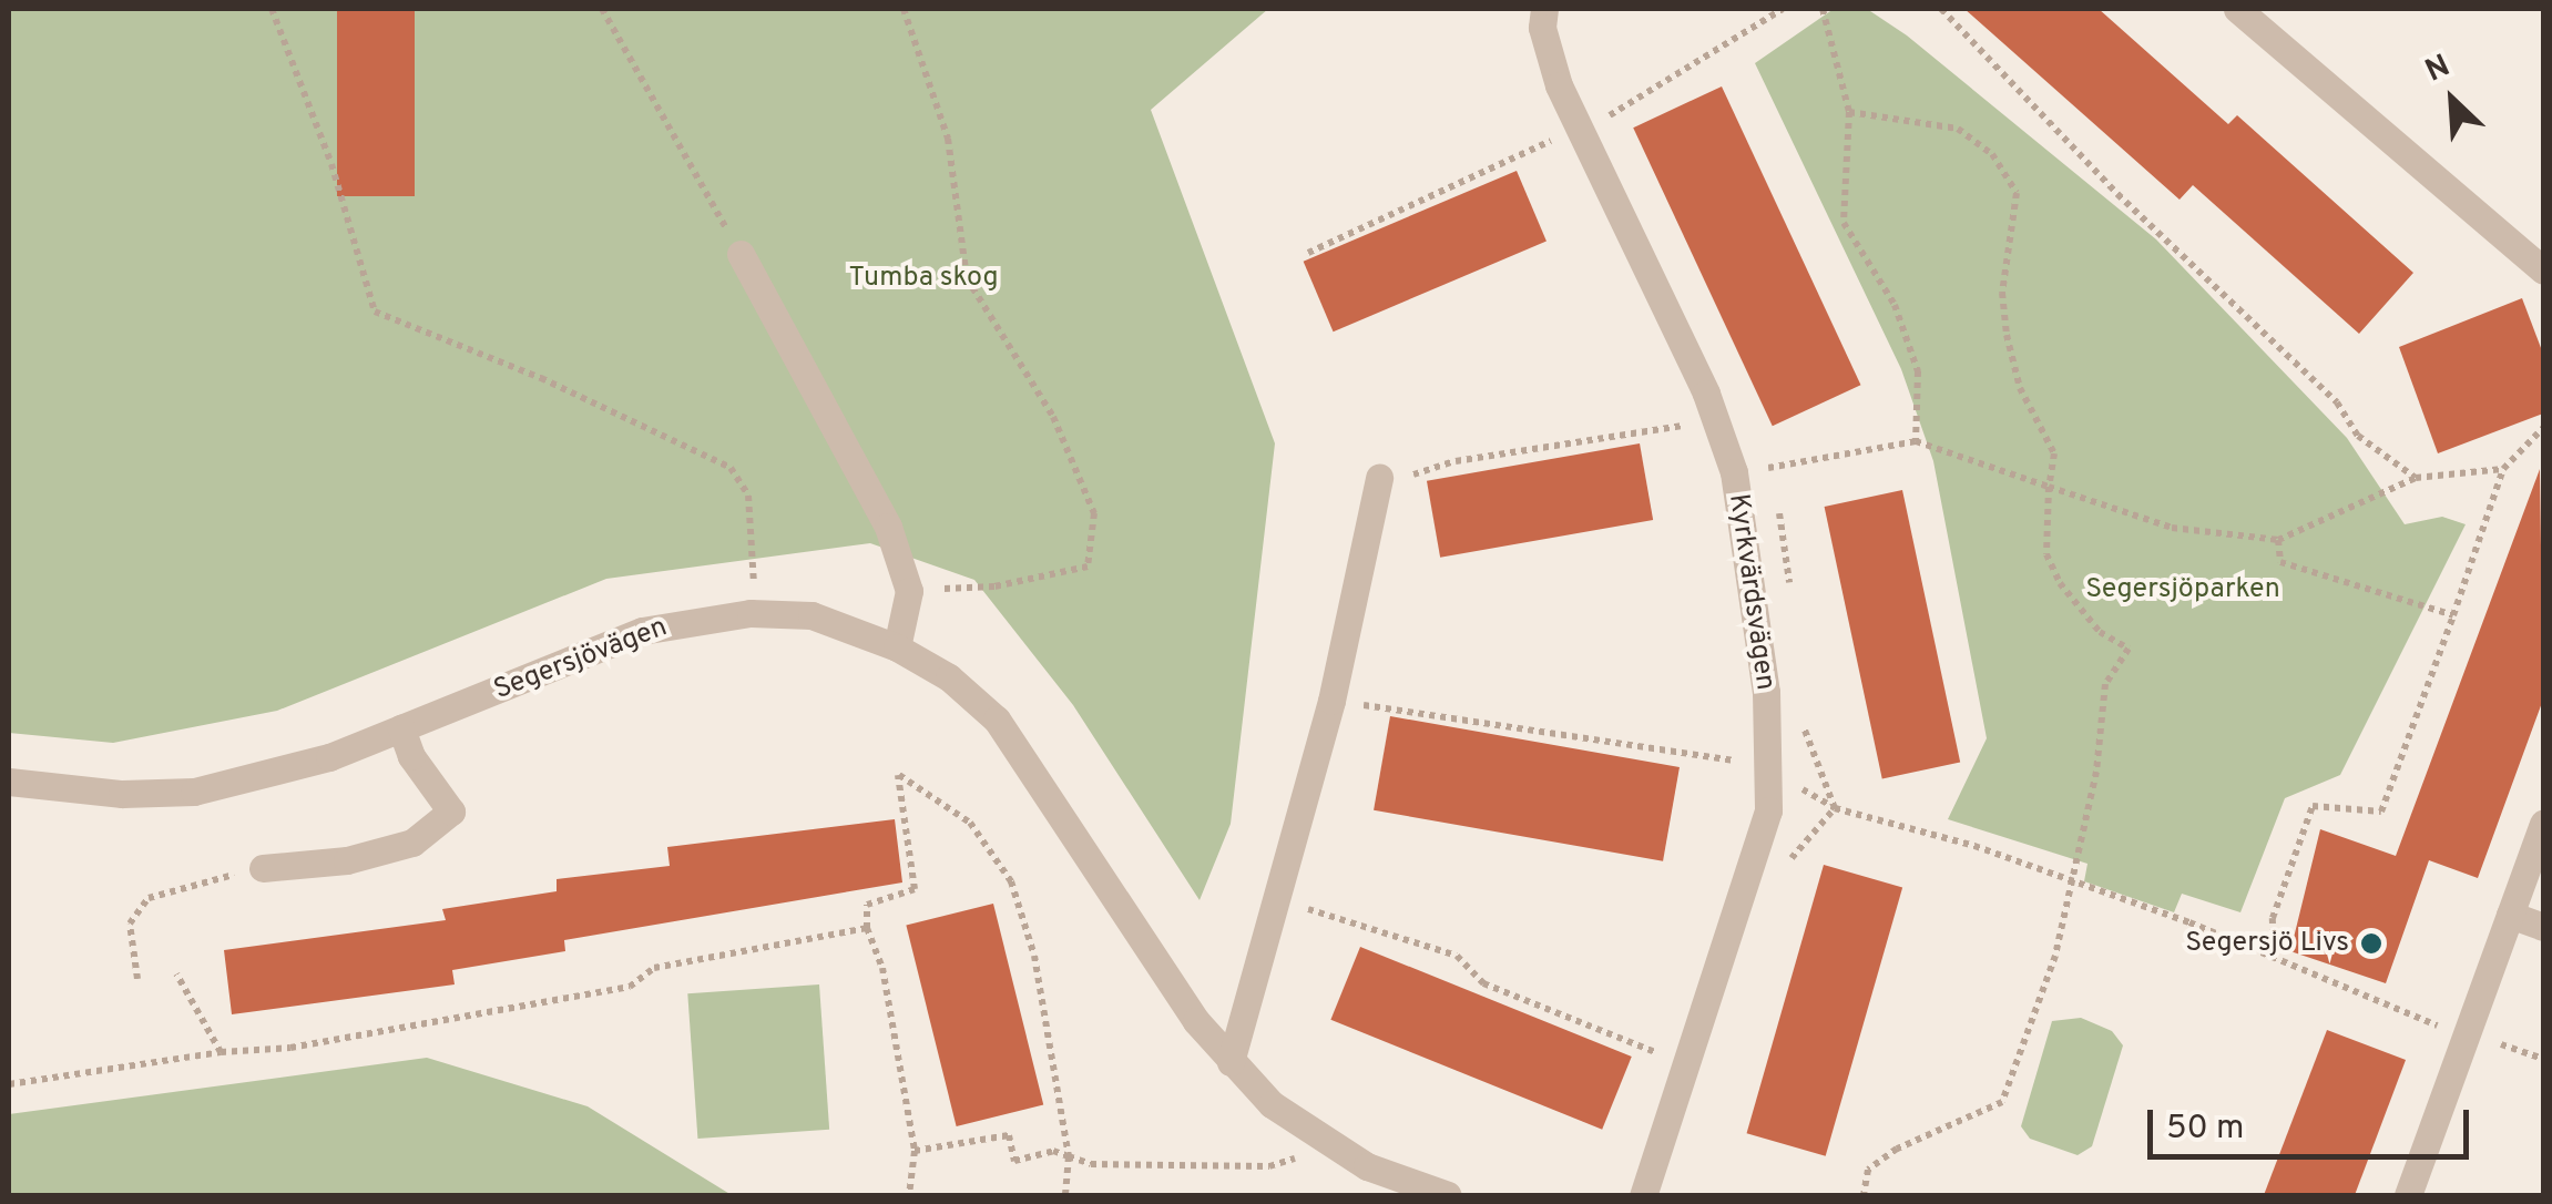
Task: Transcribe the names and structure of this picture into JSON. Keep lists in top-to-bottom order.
{
  "streets": {
    "street": ["Kyrkvärdsvägen", "Segersjövägen"]
  },
  "parks": ["Tumba skog", "Segersjöparken"],
  "places": ["Segersjö Livs"],
  "scale_bar": "50 m",
  "north": "top left"
}
